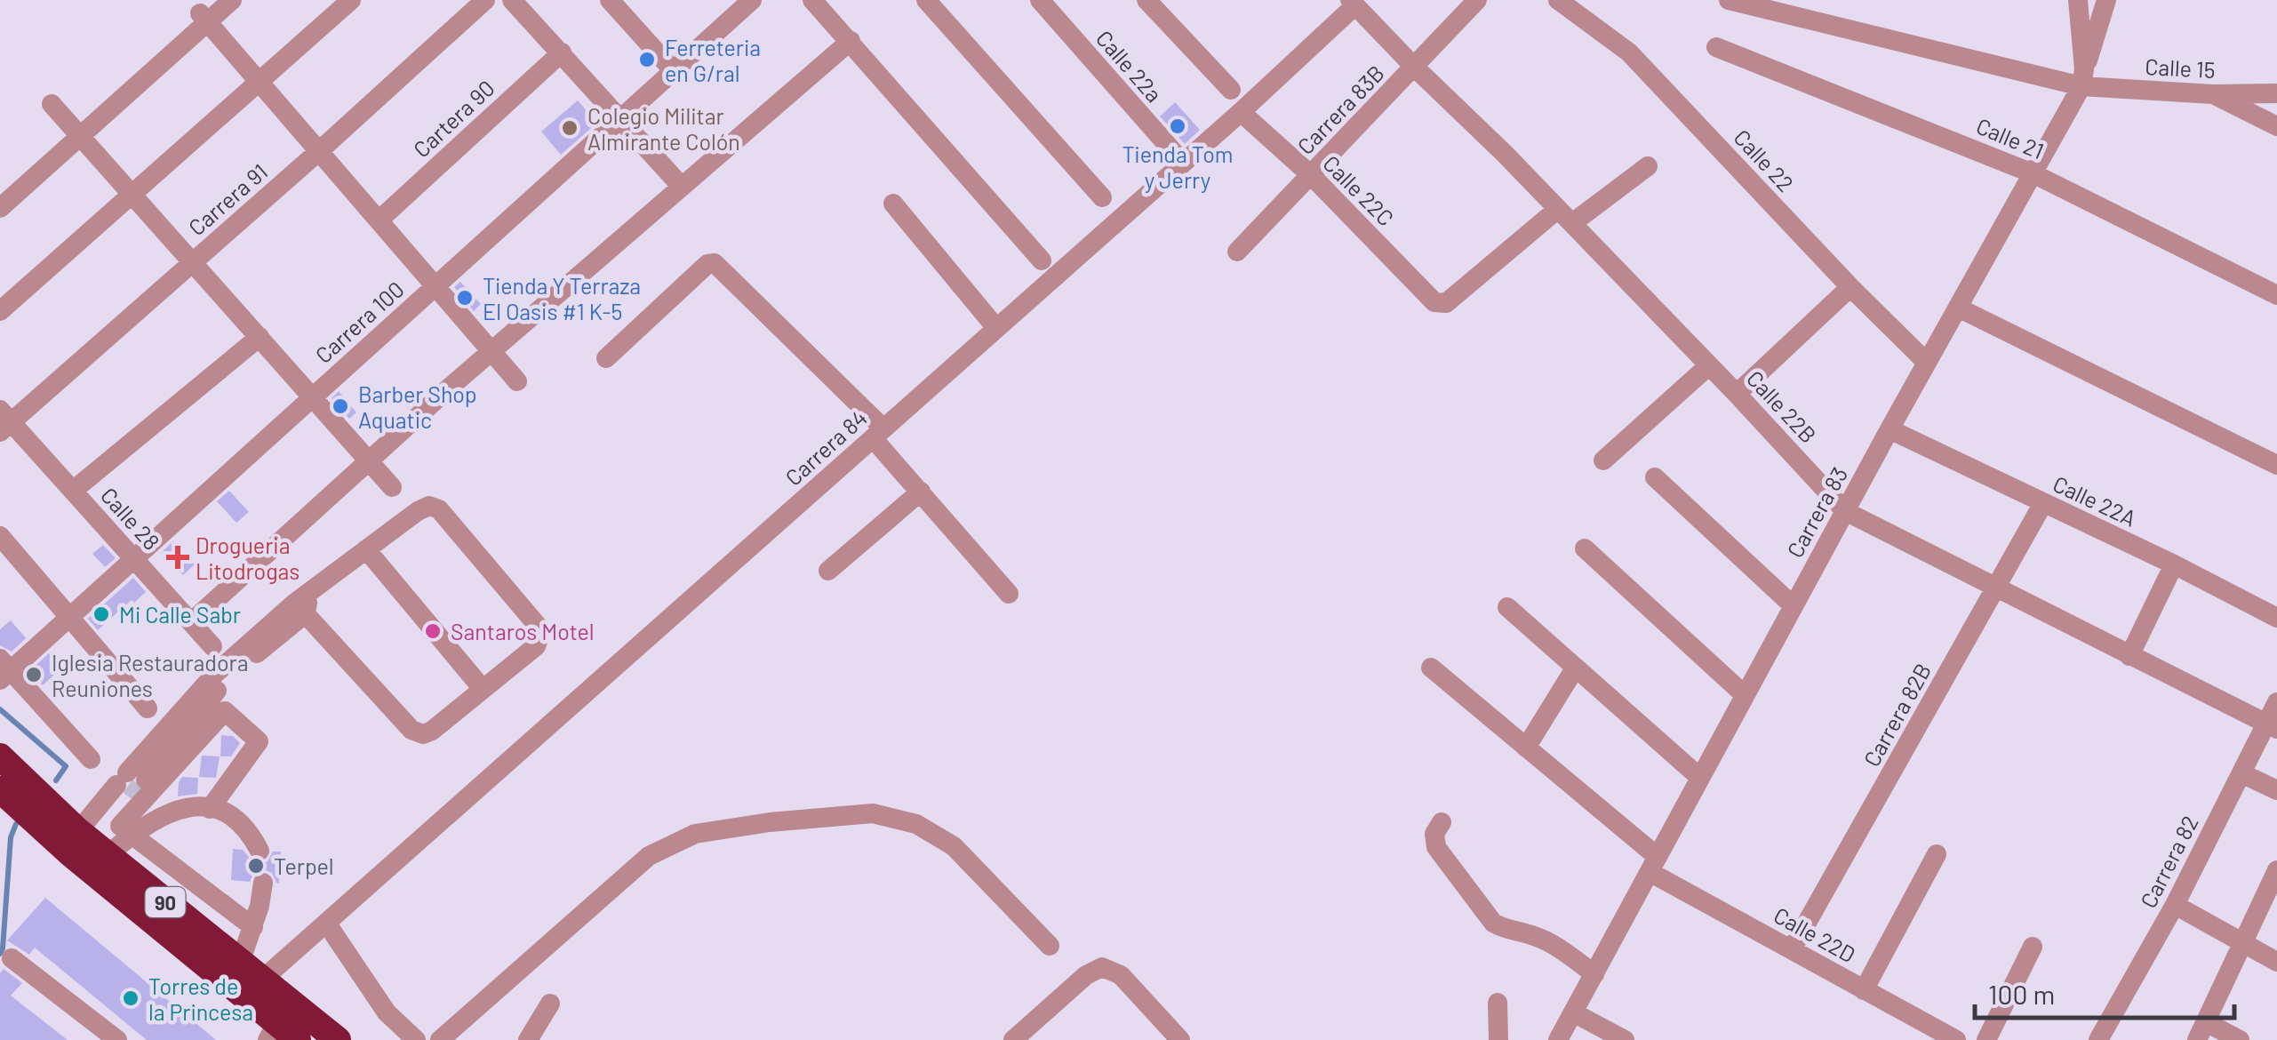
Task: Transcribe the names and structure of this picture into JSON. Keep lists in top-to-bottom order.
{
  "streets": {
    "highway": ["90"],
    "street": [
      "Calle 22a",
      "Calle 15",
      "Carrera 83B",
      "Cartera 90",
      "Calle 21",
      "Calle 22",
      "Calle 22C",
      "Carrera 91",
      "Carrera 100",
      "Calle 22B",
      "Carrera 84",
      "Calle 22A",
      "Carrera 83",
      "Calle 28",
      "Carrera 82B",
      "Carrera 82",
      "Calle 22D"
    ]
  },
  "crossings": [
    ["Calle 22a", "Carrera 84"],
    ["Calle 15", "Carrera 83"],
    ["Carrera 83B", "Calle 22C"],
    ["Carrera 83B", "Calle 22B"],
    ["Calle 21", "Carrera 83"],
    ["Calle 22", "Carrera 83"],
    ["Calle 22C", "Calle 22B"],
    ["Calle 22C", "Carrera 84"],
    ["Carrera 91", "Calle 28"],
    ["Carrera 100", "Calle 28"],
    ["Calle 22B", "Carrera 84"],
    ["Calle 22B", "Carrera 83"],
    ["Calle 22B", "Carrera 82B"],
    ["Calle 22B", "Carrera 82"],
    ["Carrera 84", "90"],
    ["Calle 22A", "Carrera 83"],
    ["Calle 22A", "Carrera 82B"],
    ["Carrera 83", "Calle 22D"],
    ["Carrera 82B", "Calle 22D"]
  ],
  "places": {
    "other": [
      "Ferreteria en G/ral",
      "Tienda Tom y Jerry",
      "Colegio Militar Almirante Colón",
      "Tienda Y Terraza El Oasis #1 K-5",
      "Barber Shop Aquatic",
      "Mi Calle Sabr",
      "Santaros Motel",
      "Iglesia Restauradora Reuniones",
      "Terpel",
      "Torres de la Princesa"
    ],
    "health": ["Drogueria Litodrogas"]
  },
  "scale_bar": "100 m"
}
